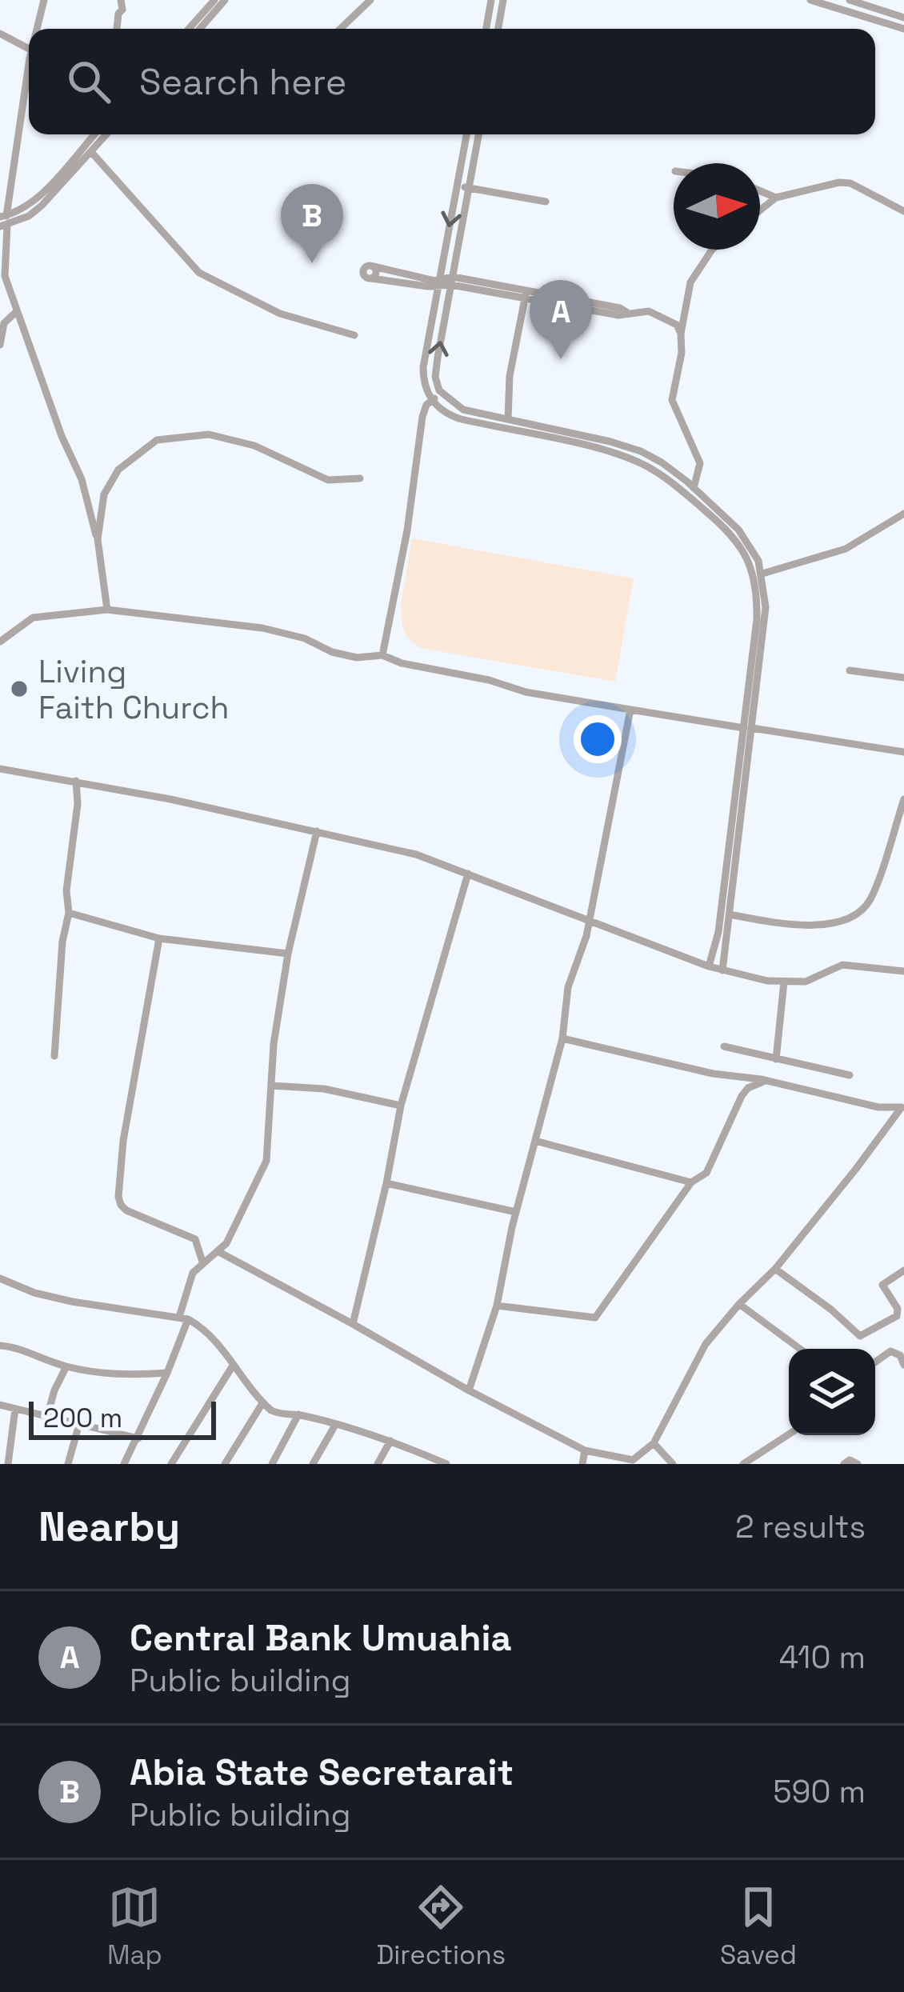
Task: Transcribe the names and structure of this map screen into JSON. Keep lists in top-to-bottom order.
{
  "places": ["Living Faith Church"],
  "scale_bar": "200 m",
  "north": "right",
  "page": {
    "search": "Search here",
    "pins": ["B", "A"],
    "scale": "200 m",
    "heading": ["Nearby", "2 results"],
    "list": [
      {
        "mark": "A",
        "name": "Central Bank Umuahia",
        "note": "Public building",
        "value": "410 m"
      },
      {
        "mark": "B",
        "name": "Abia State Secretarait",
        "note": "Public building",
        "value": "590 m"
      }
    ],
    "nav": ["Map", "Directions", "Saved"]
  }
}
